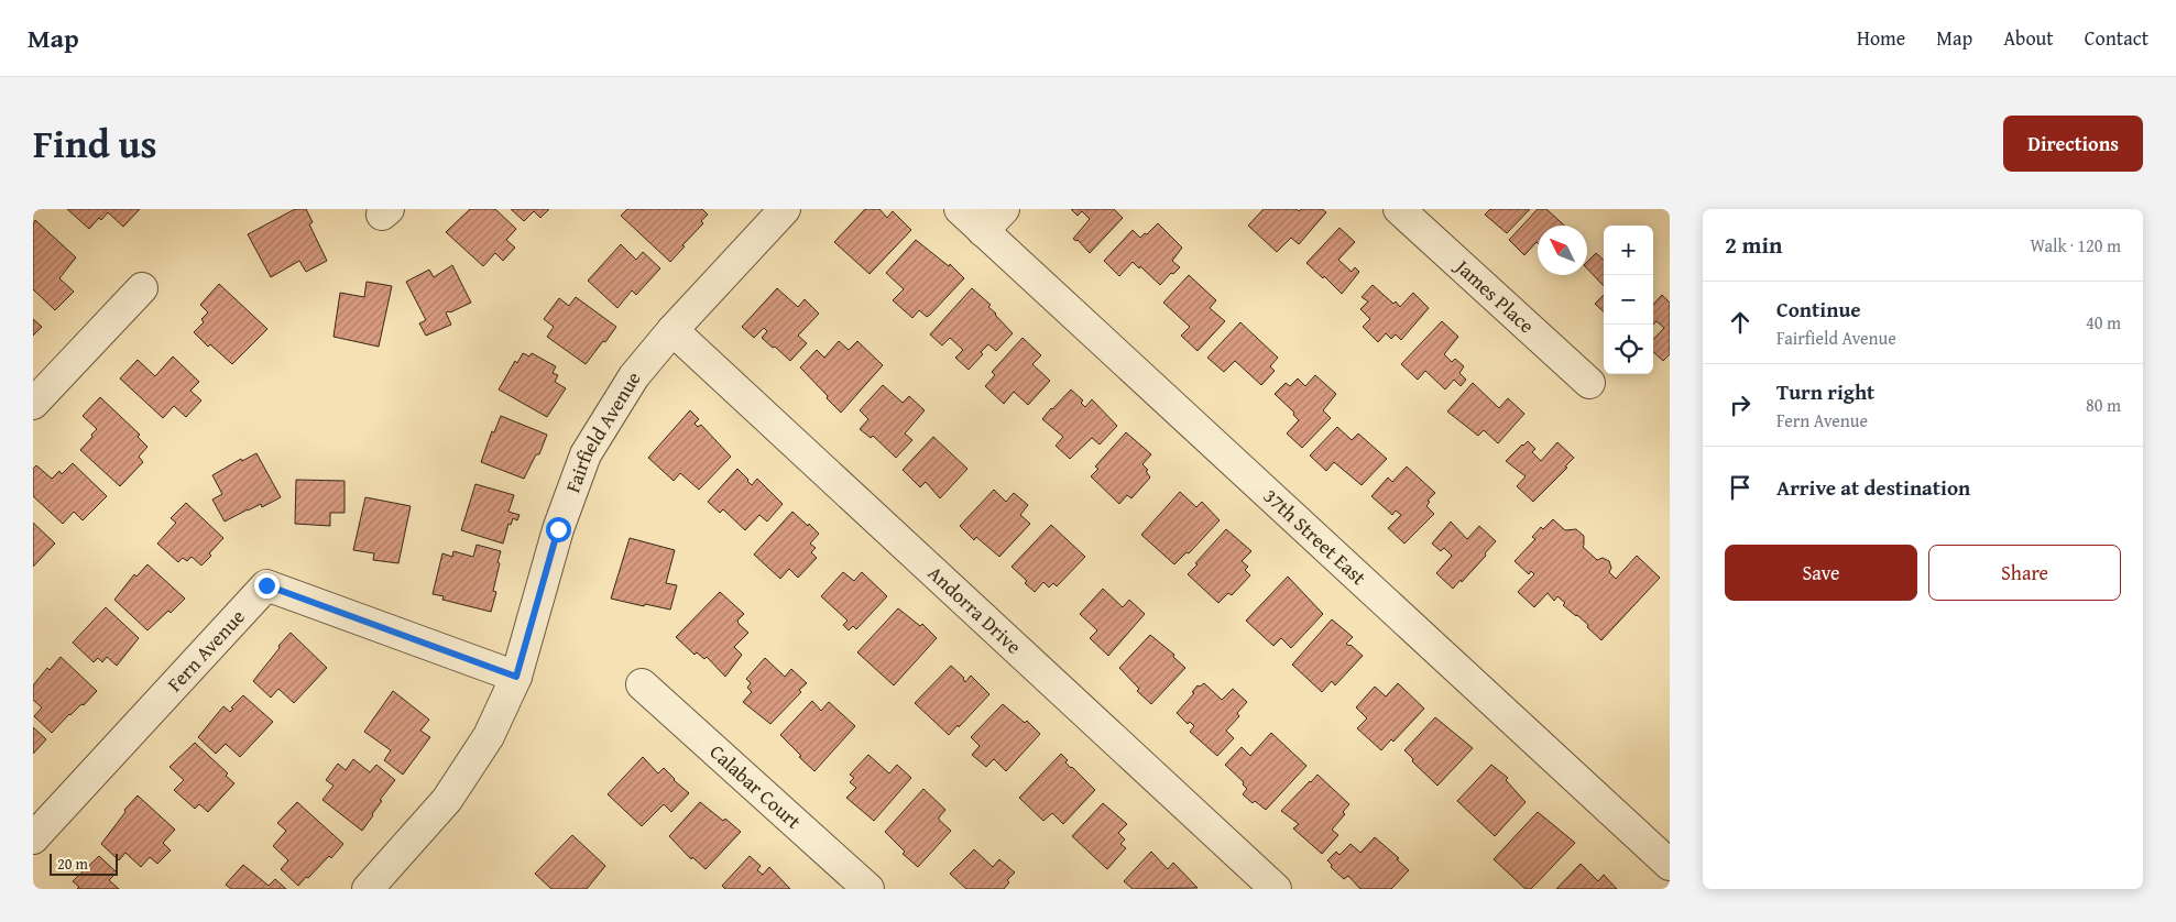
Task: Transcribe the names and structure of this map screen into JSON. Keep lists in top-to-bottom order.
{
  "streets": {
    "street": [
      "James Place",
      "Fairfield Avenue",
      "37th Street East",
      "Andorra Drive",
      "Fern Avenue",
      "Calabar Court"
    ]
  },
  "crossings": [
    ["Fairfield Avenue", "Andorra Drive"],
    ["Fairfield Avenue", "Fern Avenue"]
  ],
  "scale_bar": "20 m",
  "north": "top left",
  "page": {
    "header": "Map",
    "nav": [
      "Home",
      "Map",
      "About",
      "Contact"
    ],
    "title": "Find us",
    "buttons": [
      "Directions",
      ["Save", "Share"]
    ],
    "heading": ["2 min", "Walk · 120 m"],
    "map_buttons": ["+", "−"],
    "list": [
      ["Continue", "Fairfield Avenue", "40 m"],
      ["Turn right", "Fern Avenue", "80 m"],
      "Arrive at destination"
    ],
    "scale": "20 m"
  }
}
